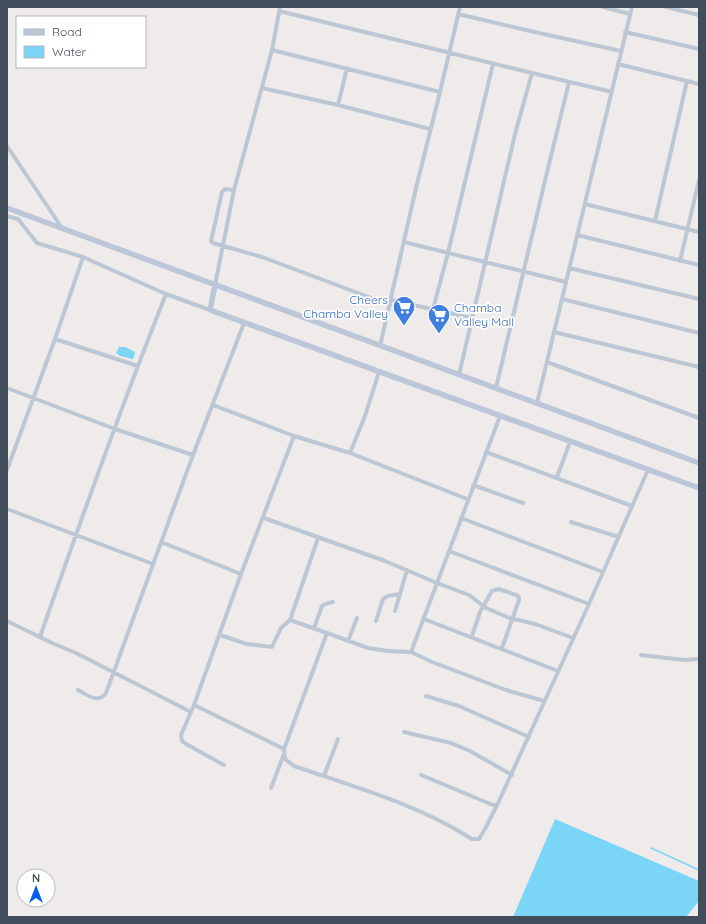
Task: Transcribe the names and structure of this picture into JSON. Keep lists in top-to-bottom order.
{
  "places": {
    "supermarket": ["Cheers Chamba Valley", "Chamba Valley Mall"]
  },
  "legend": ["Road", "Water"],
  "north": "top"
}
